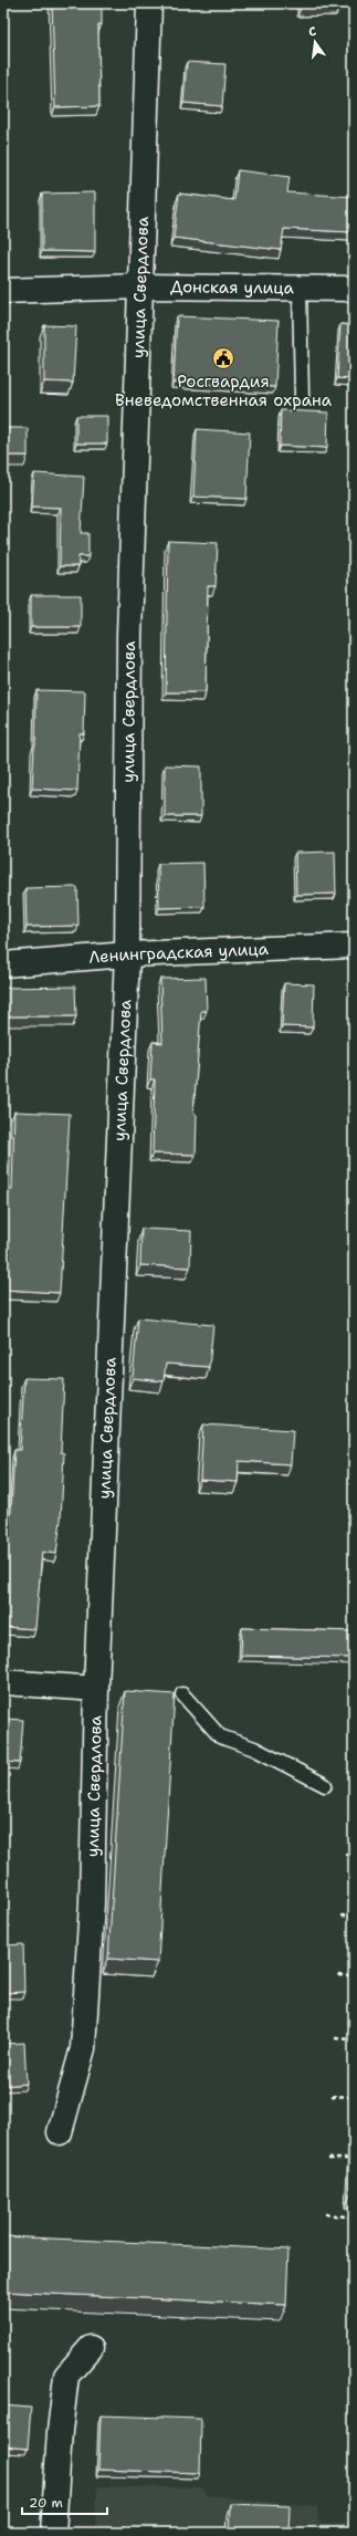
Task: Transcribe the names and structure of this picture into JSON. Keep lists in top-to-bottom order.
{
  "streets": {
    "street": ["улица Свердлова", "Донская улица", "Ленинградская улица"]
  },
  "crossings": [
    ["улица Свердлова", "Донская улица"],
    ["улица Свердлова", "Ленинградская улица"]
  ],
  "places": {
    "public building": ["Росгвардия Вневедомственная охрана"]
  },
  "scale_bar": "20 m",
  "north": "top"
}
